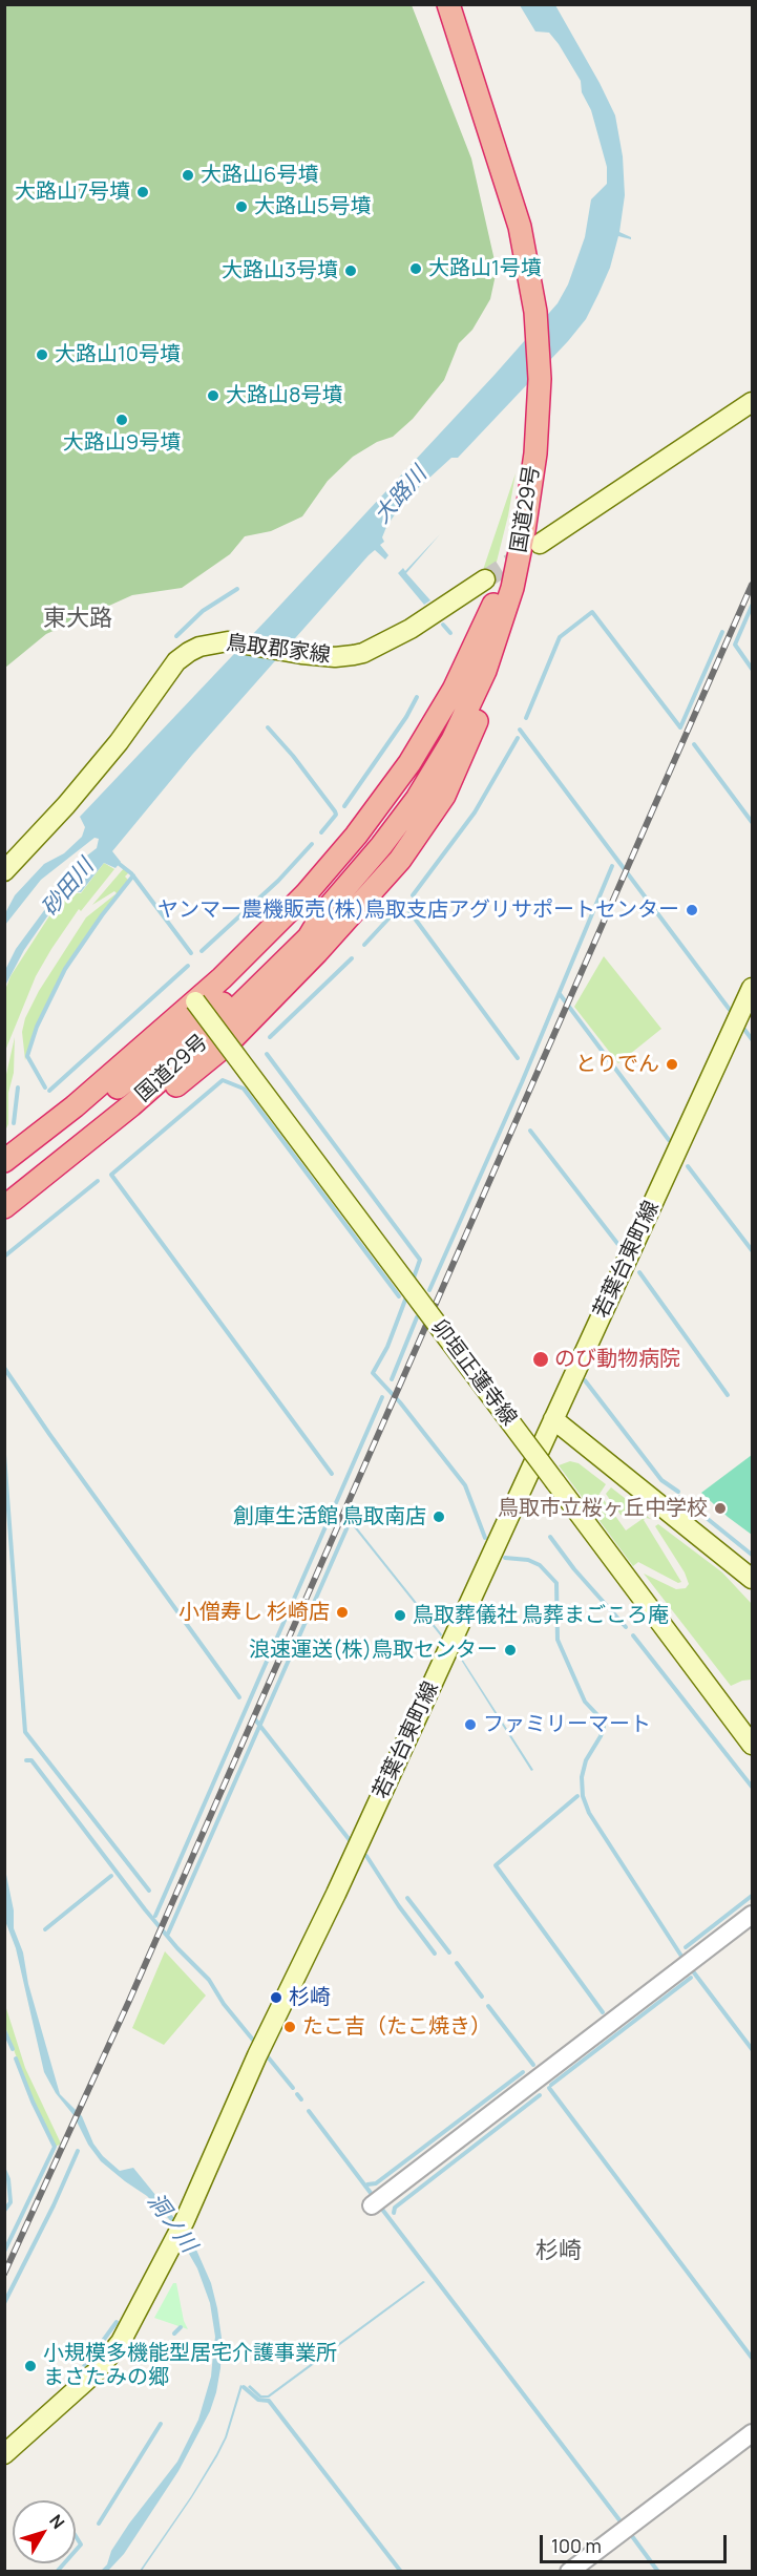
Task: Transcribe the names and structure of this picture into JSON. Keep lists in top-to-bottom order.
{
  "streets": {
    "highway": ["国道29号"],
    "main road": ["鳥取郡家線", "若葉台東町線", "卯垣正蓮寺線"]
  },
  "districts": ["東大路", "杉崎"],
  "water": ["大路川", "砂田川", "洞ノ川"],
  "places": [
    "大路山6号墳",
    "大路山7号墳",
    "大路山5号墳",
    "大路山1号墳",
    "大路山3号墳",
    "大路山10号墳",
    "大路山8号墳",
    "大路山9号墳",
    "ヤンマー農機販売(株)鳥取支店アグリサポートセンター",
    "とりでん",
    "のび動物病院",
    "鳥取市立桜ヶ丘中学校",
    "創庫生活館 鳥取南店",
    "小僧寿し 杉崎店",
    "鳥取葬儀社 鳥葬まごころ庵",
    "浪速運送(株)鳥取センター",
    "ファミリーマート",
    "杉崎",
    "たこ吉（たこ焼き）",
    "小規模多機能型居宅介護事業所 まさたみの郷"
  ],
  "scale_bar": "100 m",
  "north": "top right"
}
